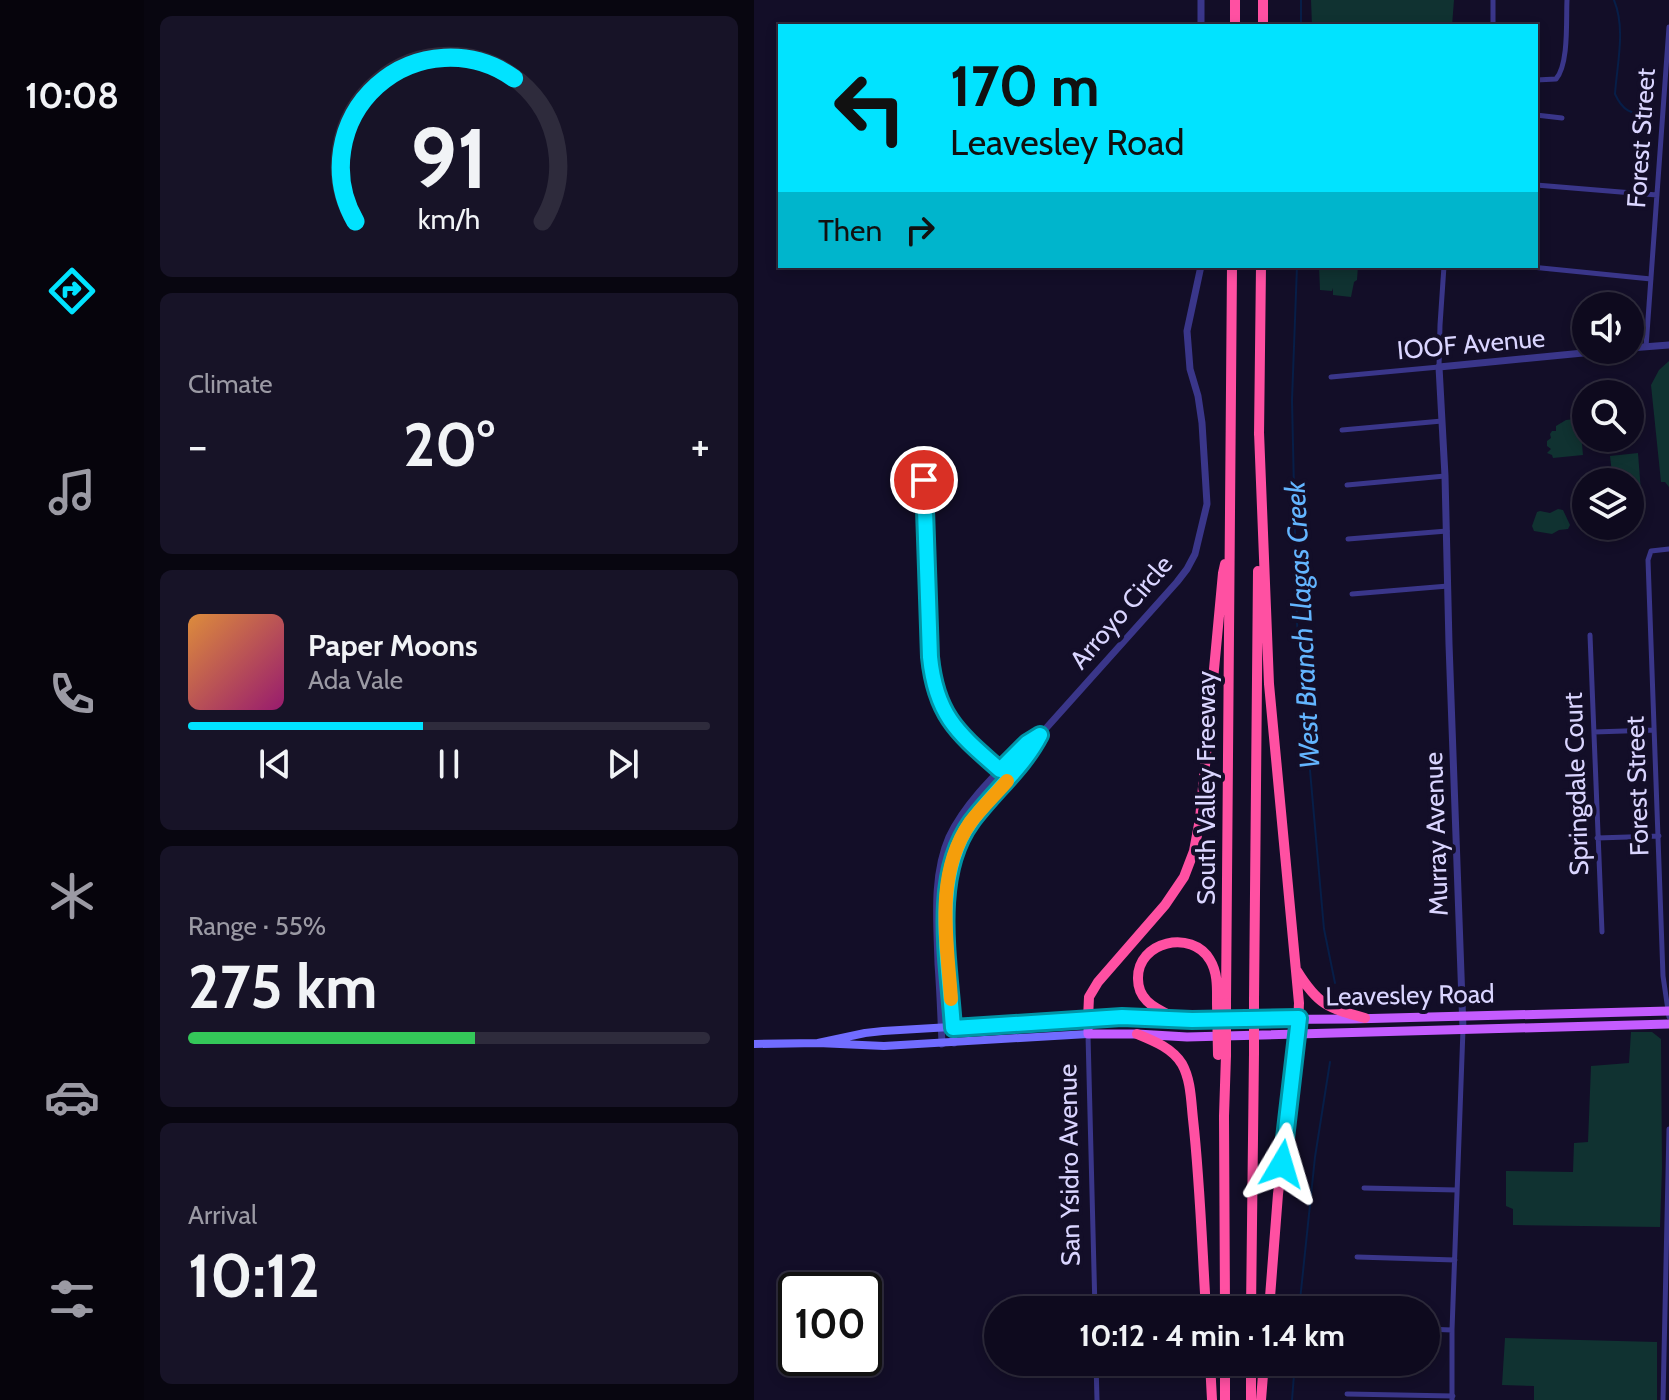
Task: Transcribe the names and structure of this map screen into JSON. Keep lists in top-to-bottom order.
{
  "streets": {
    "highway": ["South Valley Freeway"],
    "main road": ["Leavesley Road", "San Ysidro Avenue"],
    "street": [
      "Forest Street",
      "IOOF Avenue",
      "Arroyo Circle",
      "Springdale Court",
      "Murray Avenue"
    ]
  },
  "crossings": [
    ["Forest Street", "Leavesley Road"],
    ["IOOF Avenue", "Murray Avenue"],
    ["Arroyo Circle", "Leavesley Road"],
    ["Murray Avenue", "Leavesley Road"],
    ["Leavesley Road", "San Ysidro Avenue"]
  ],
  "water": ["West Branch Llagas Creek"],
  "page": {
    "tabs": "10:08",
    "turn": ["170 m", "Leavesley Road"],
    "then": "Then",
    "tile": [
      "Climate",
      ["Range · 55%", "275 km"],
      ["Arrival", "10:12"]
    ],
    "heat": ["−", "20°", "+"],
    "song": ["Paper Moons", "Ada Vale"],
    "limit": "100",
    "trip": "10:12 · 4 min · 1.4 km",
    "gauge": ["91", "km/h"]
  }
}
